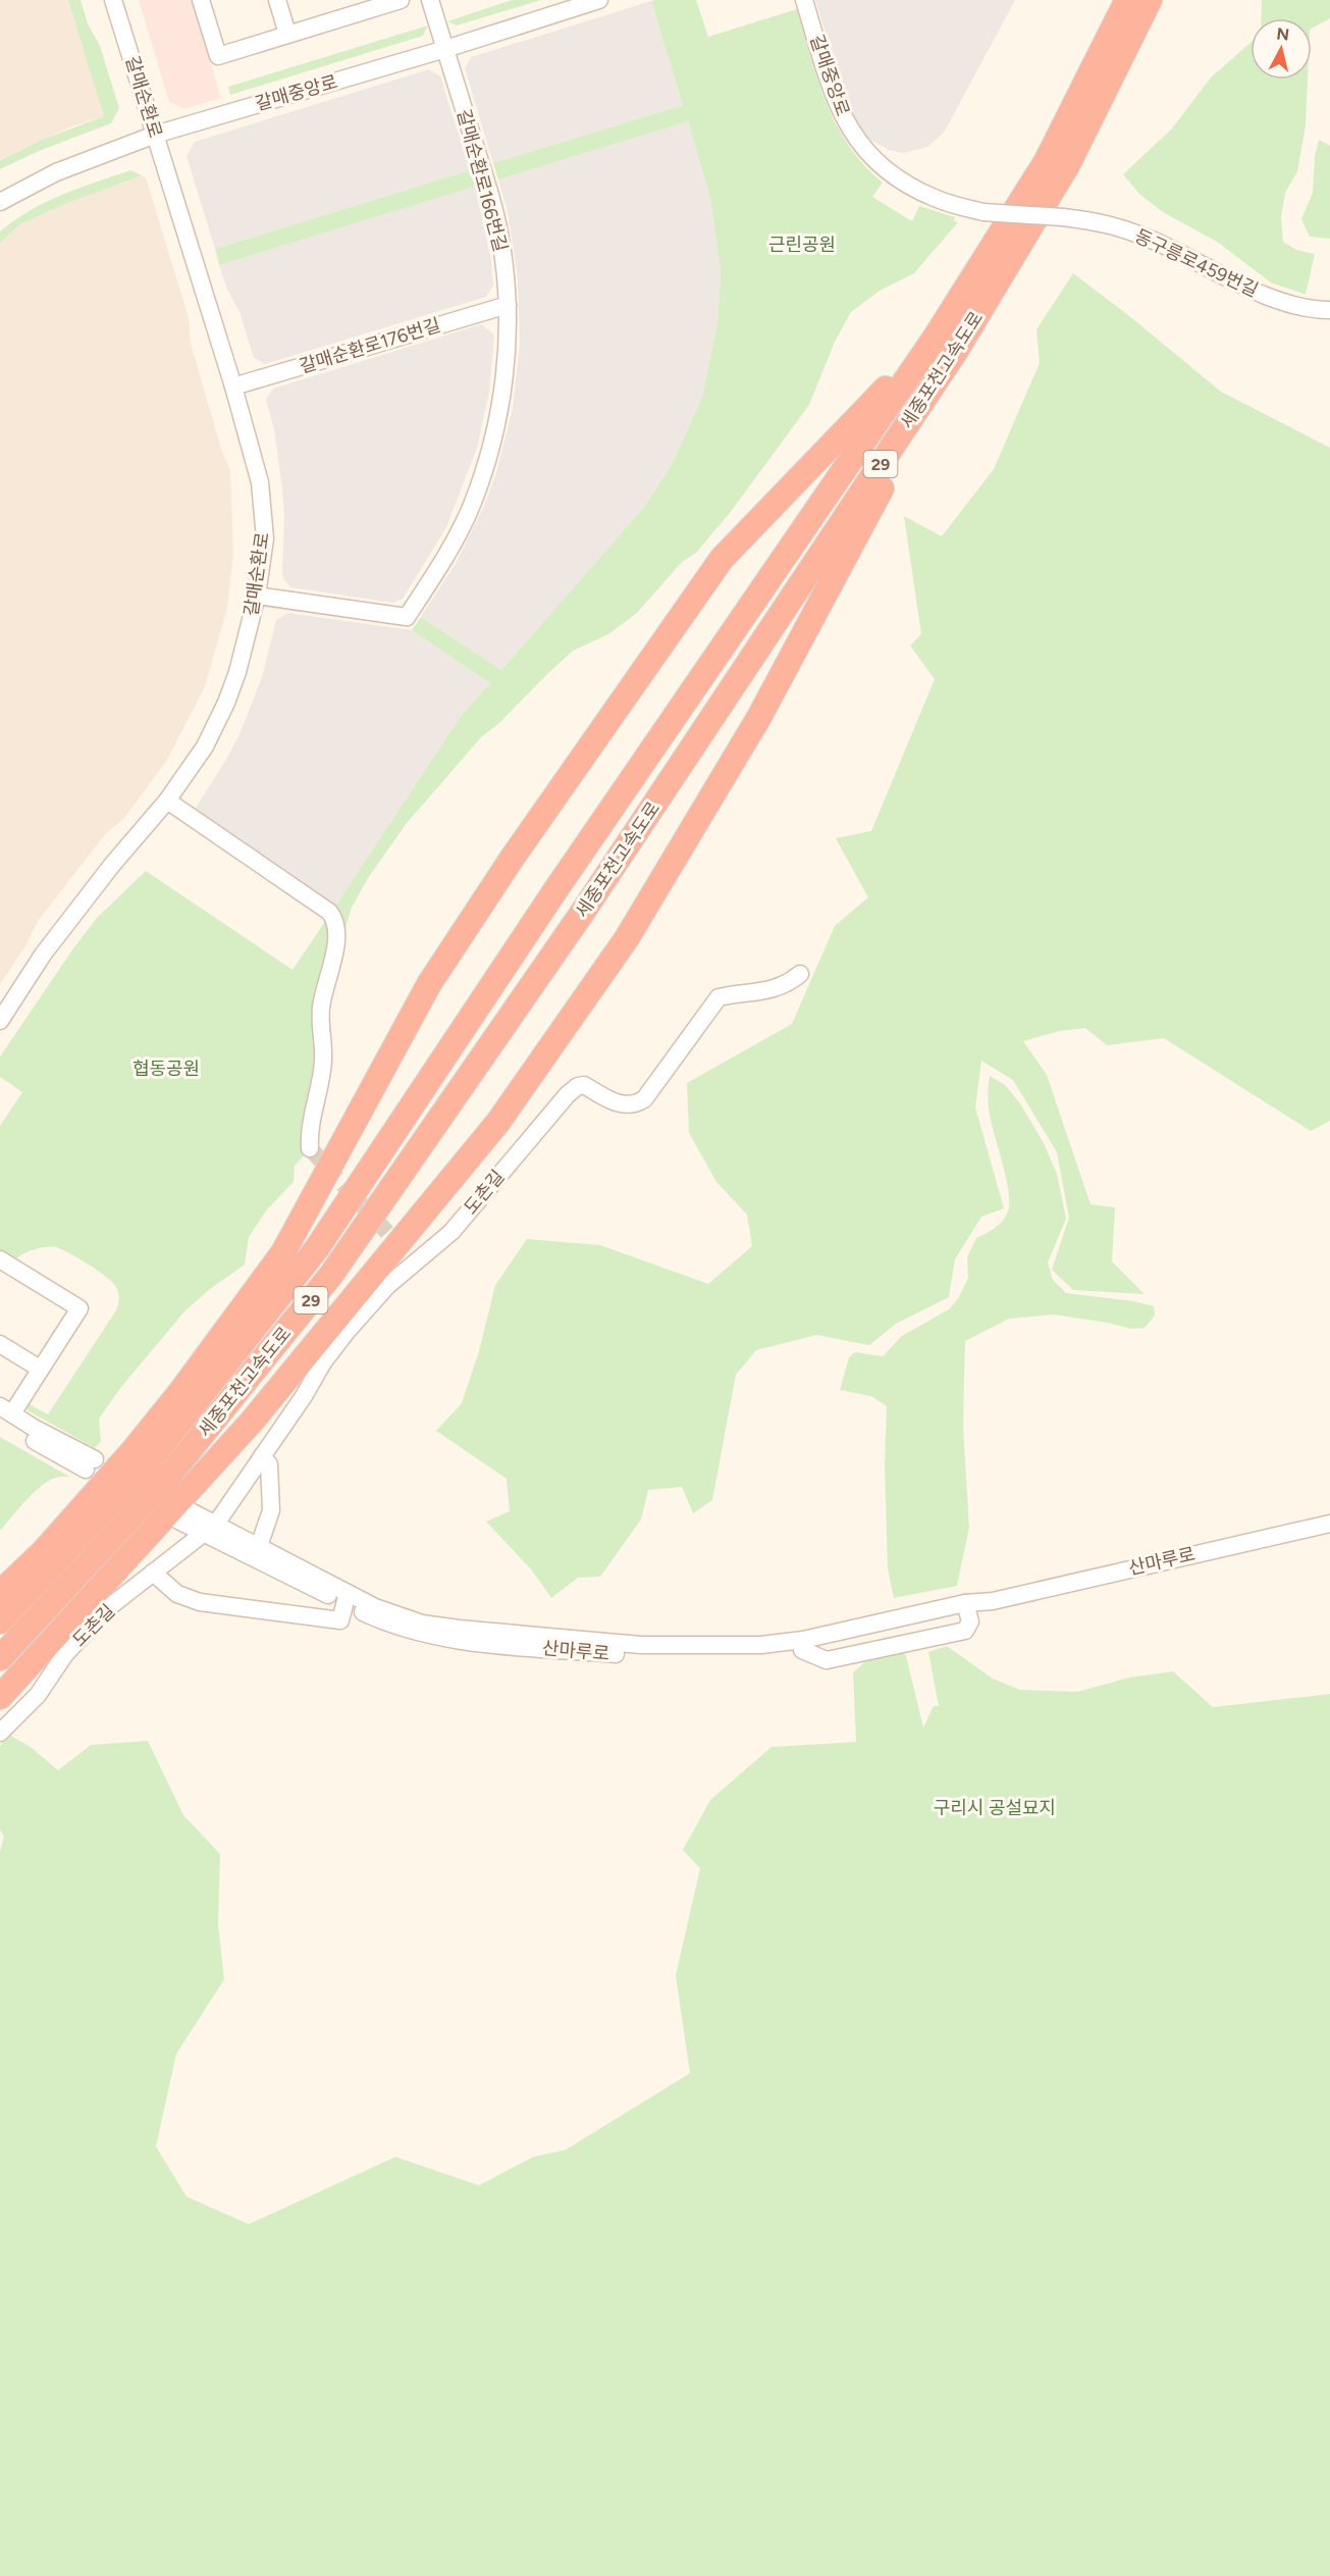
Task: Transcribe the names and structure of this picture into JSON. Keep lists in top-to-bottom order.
{
  "streets": {
    "highway": ["세종포천고속도로", "29"],
    "street": [
      "갈매중앙로",
      "갈매순환로",
      "갈매순환로166번길",
      "동구릉로459번길",
      "갈매순환로176번길",
      "도촌길",
      "산마루로"
    ]
  },
  "crossings": [
    ["갈매중앙로", "갈매순환로"],
    ["갈매중앙로", "갈매순환로166번길"],
    ["갈매중앙로", "동구릉로459번길"],
    ["갈매순환로", "갈매순환로166번길"],
    ["갈매순환로", "갈매순환로176번길"],
    ["갈매순환로166번길", "갈매순환로176번길"],
    ["도촌길", "산마루로"]
  ],
  "parks": ["근린공원", "협동공원", "구리시 공설묘지"],
  "north": "top"
}
